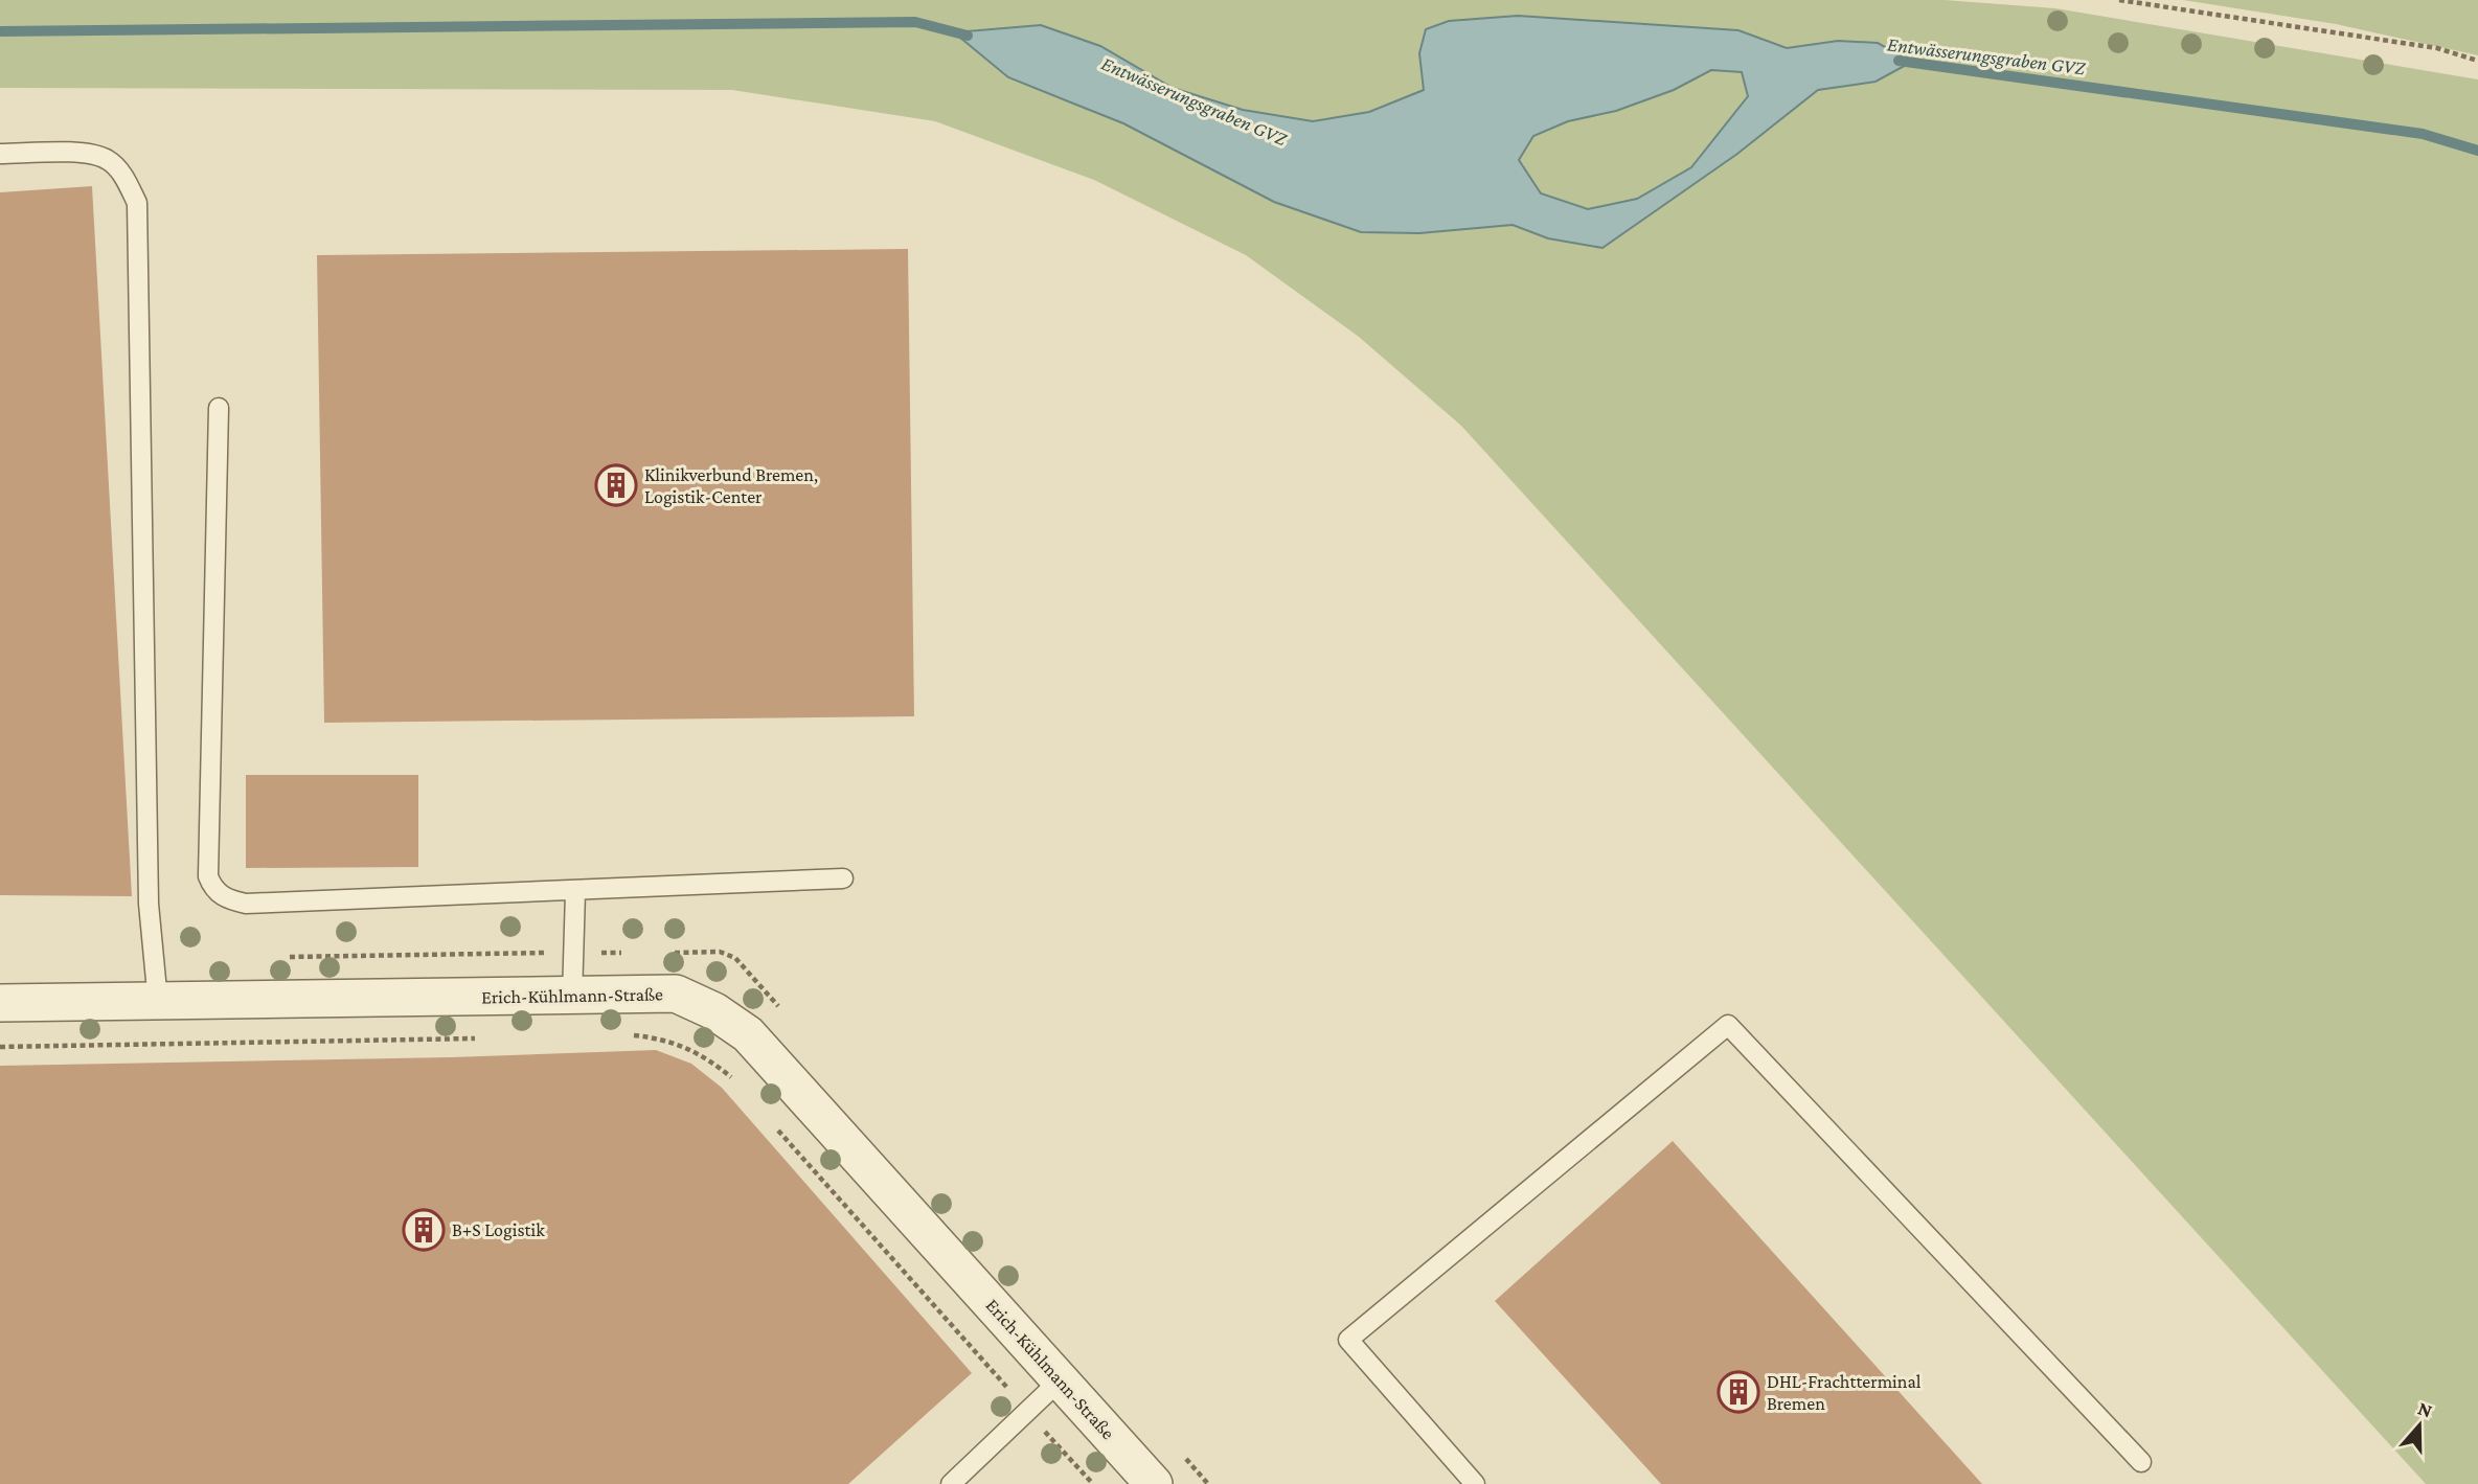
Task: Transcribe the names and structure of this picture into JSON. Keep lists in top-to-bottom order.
{
  "streets": {
    "street": ["Erich-Kühlmann-Straße"]
  },
  "water": ["Entwässerungsgraben GVZ"],
  "places": {
    "building": ["Klinikverbund Bremen, Logistik-Center", "B+S Logistik", "DHL-Frachtterminal Bremen"]
  },
  "north": "top"
}
